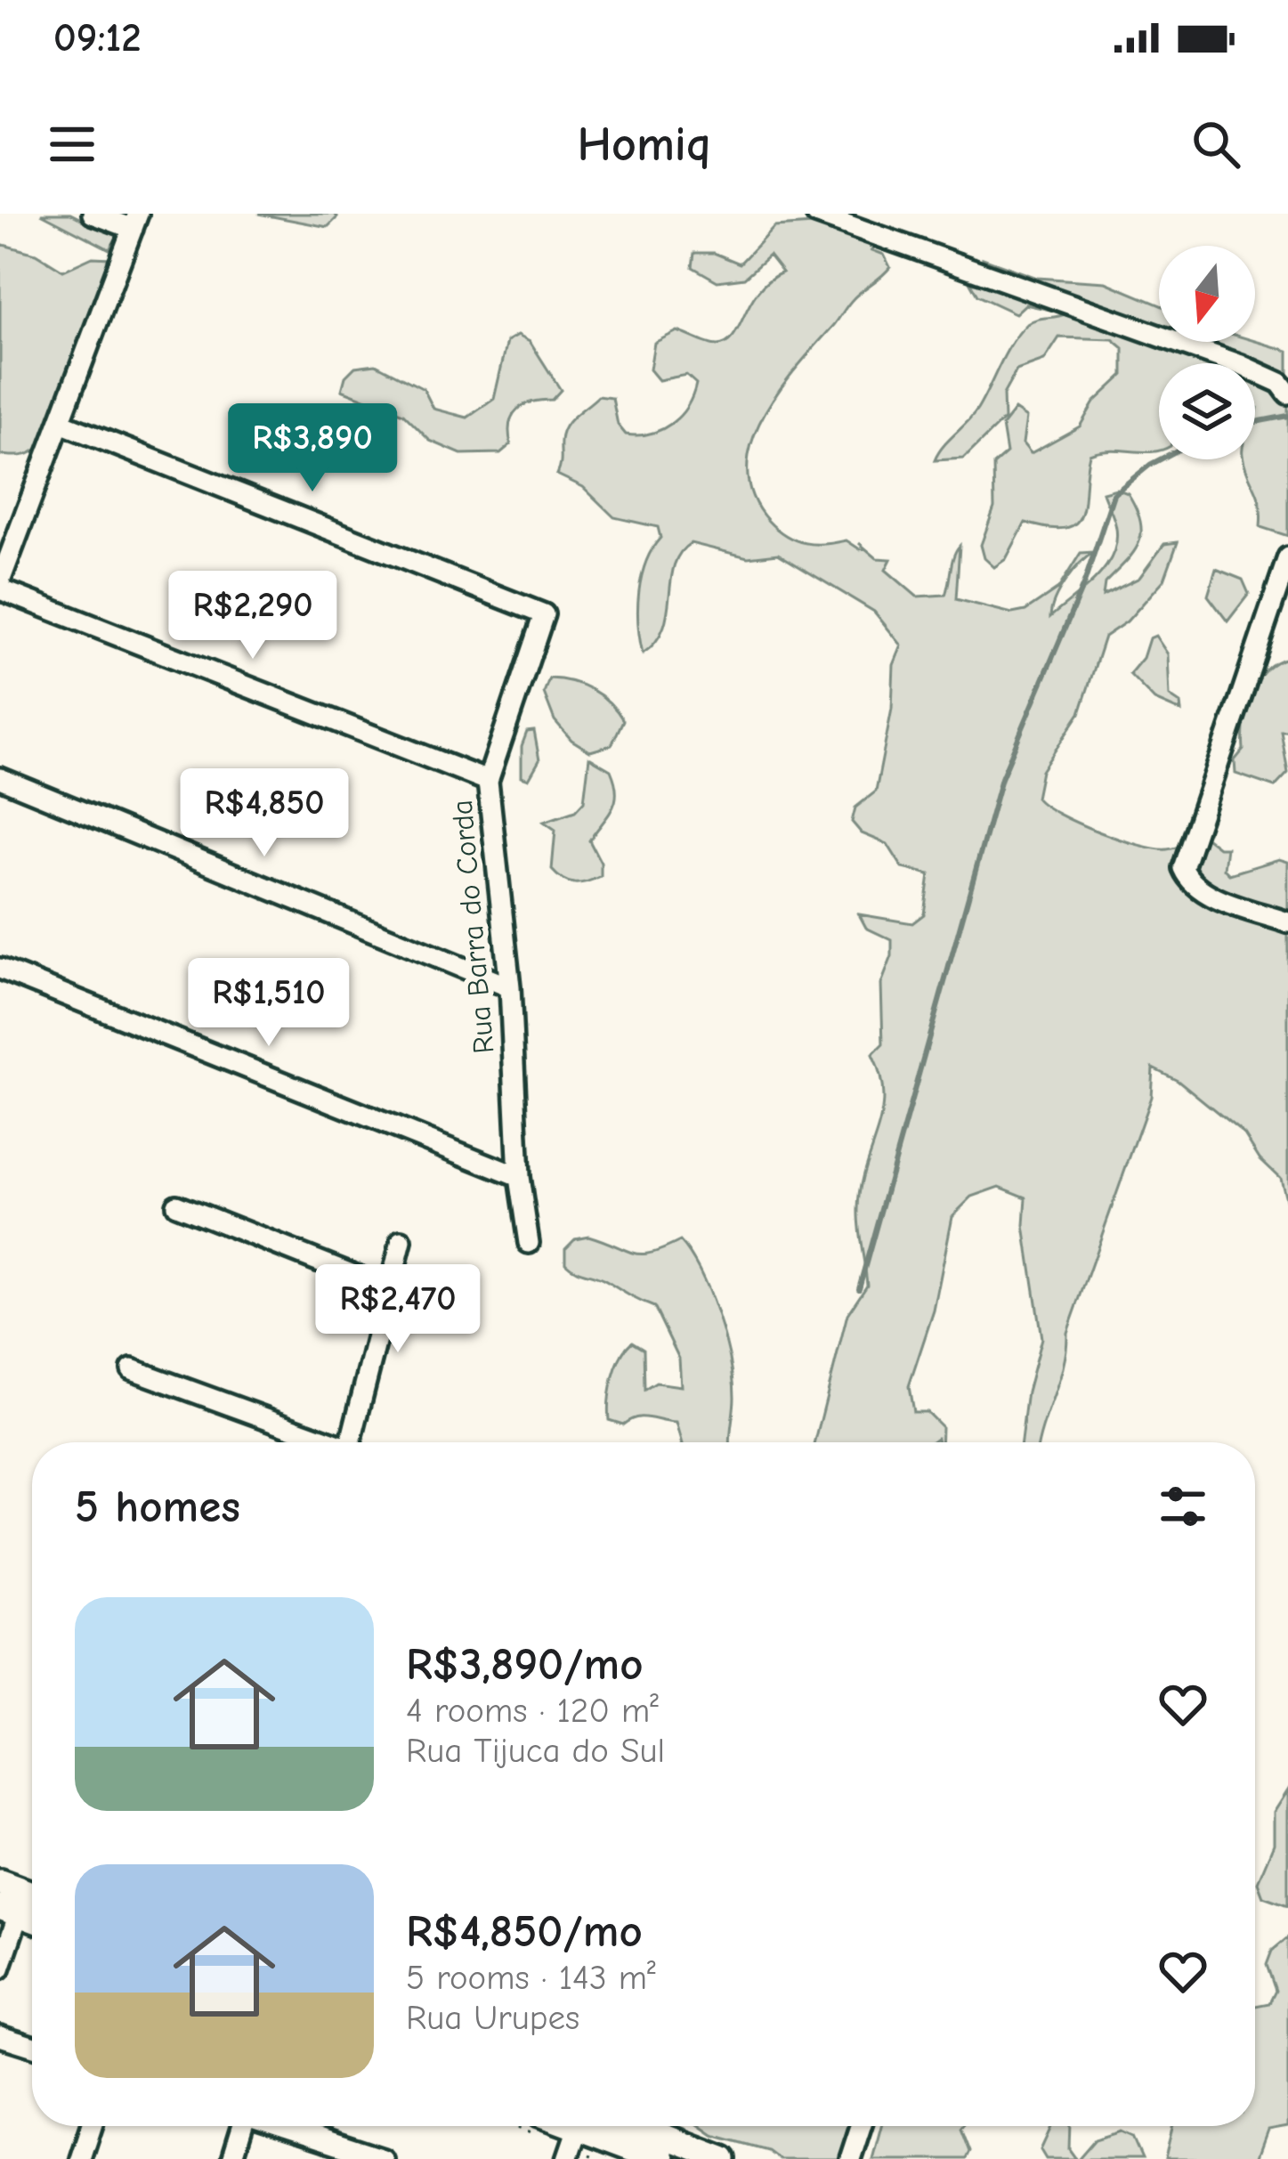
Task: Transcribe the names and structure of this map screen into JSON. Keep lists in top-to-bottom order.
{
  "streets": {
    "street": ["Rua Barra do Corda"]
  },
  "north": "bottom",
  "page": {
    "status": "09:12",
    "header": "Homiq",
    "price": [
      "R$3,890",
      "R$2,290",
      "R$4,850",
      "R$1,510",
      "R$2,470"
    ],
    "heading": "5 homes",
    "list": [
      {
        "name": "R$3,890/mo",
        "note": "4 rooms · 120 m² · Rua Tijuca do Sul"
      },
      {
        "name": "R$4,850/mo",
        "note": "5 rooms · 143 m² · Rua Urupes"
      }
    ]
  }
}
